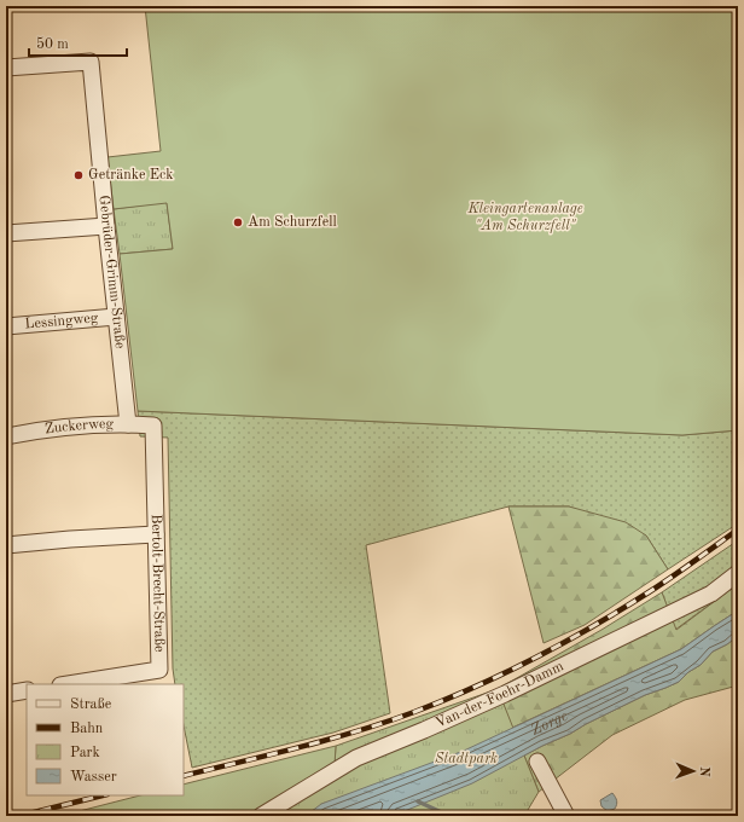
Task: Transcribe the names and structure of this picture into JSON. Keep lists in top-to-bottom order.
{
  "streets": {
    "street": [
      "Gebrüder-Grimm-Straße",
      "Lessingweg",
      "Zuckerweg",
      "Bertolt-Brecht-Straße",
      "Van-der-Foehr-Damm"
    ]
  },
  "crossings": [
    ["Gebrüder-Grimm-Straße", "Lessingweg"],
    ["Gebrüder-Grimm-Straße", "Zuckerweg"],
    ["Zuckerweg", "Bertolt-Brecht-Straße"]
  ],
  "water": ["Zorge"],
  "parks": ["Kleingartenanlage \"Am Schurzfell\"", "Stadtpark"],
  "places": ["Getränke Eck", "Am Schurzfell"],
  "legend": [
    "Straße",
    "Bahn",
    "Park",
    "Wasser"
  ],
  "scale_bar": "50 m",
  "north": "right"
}
